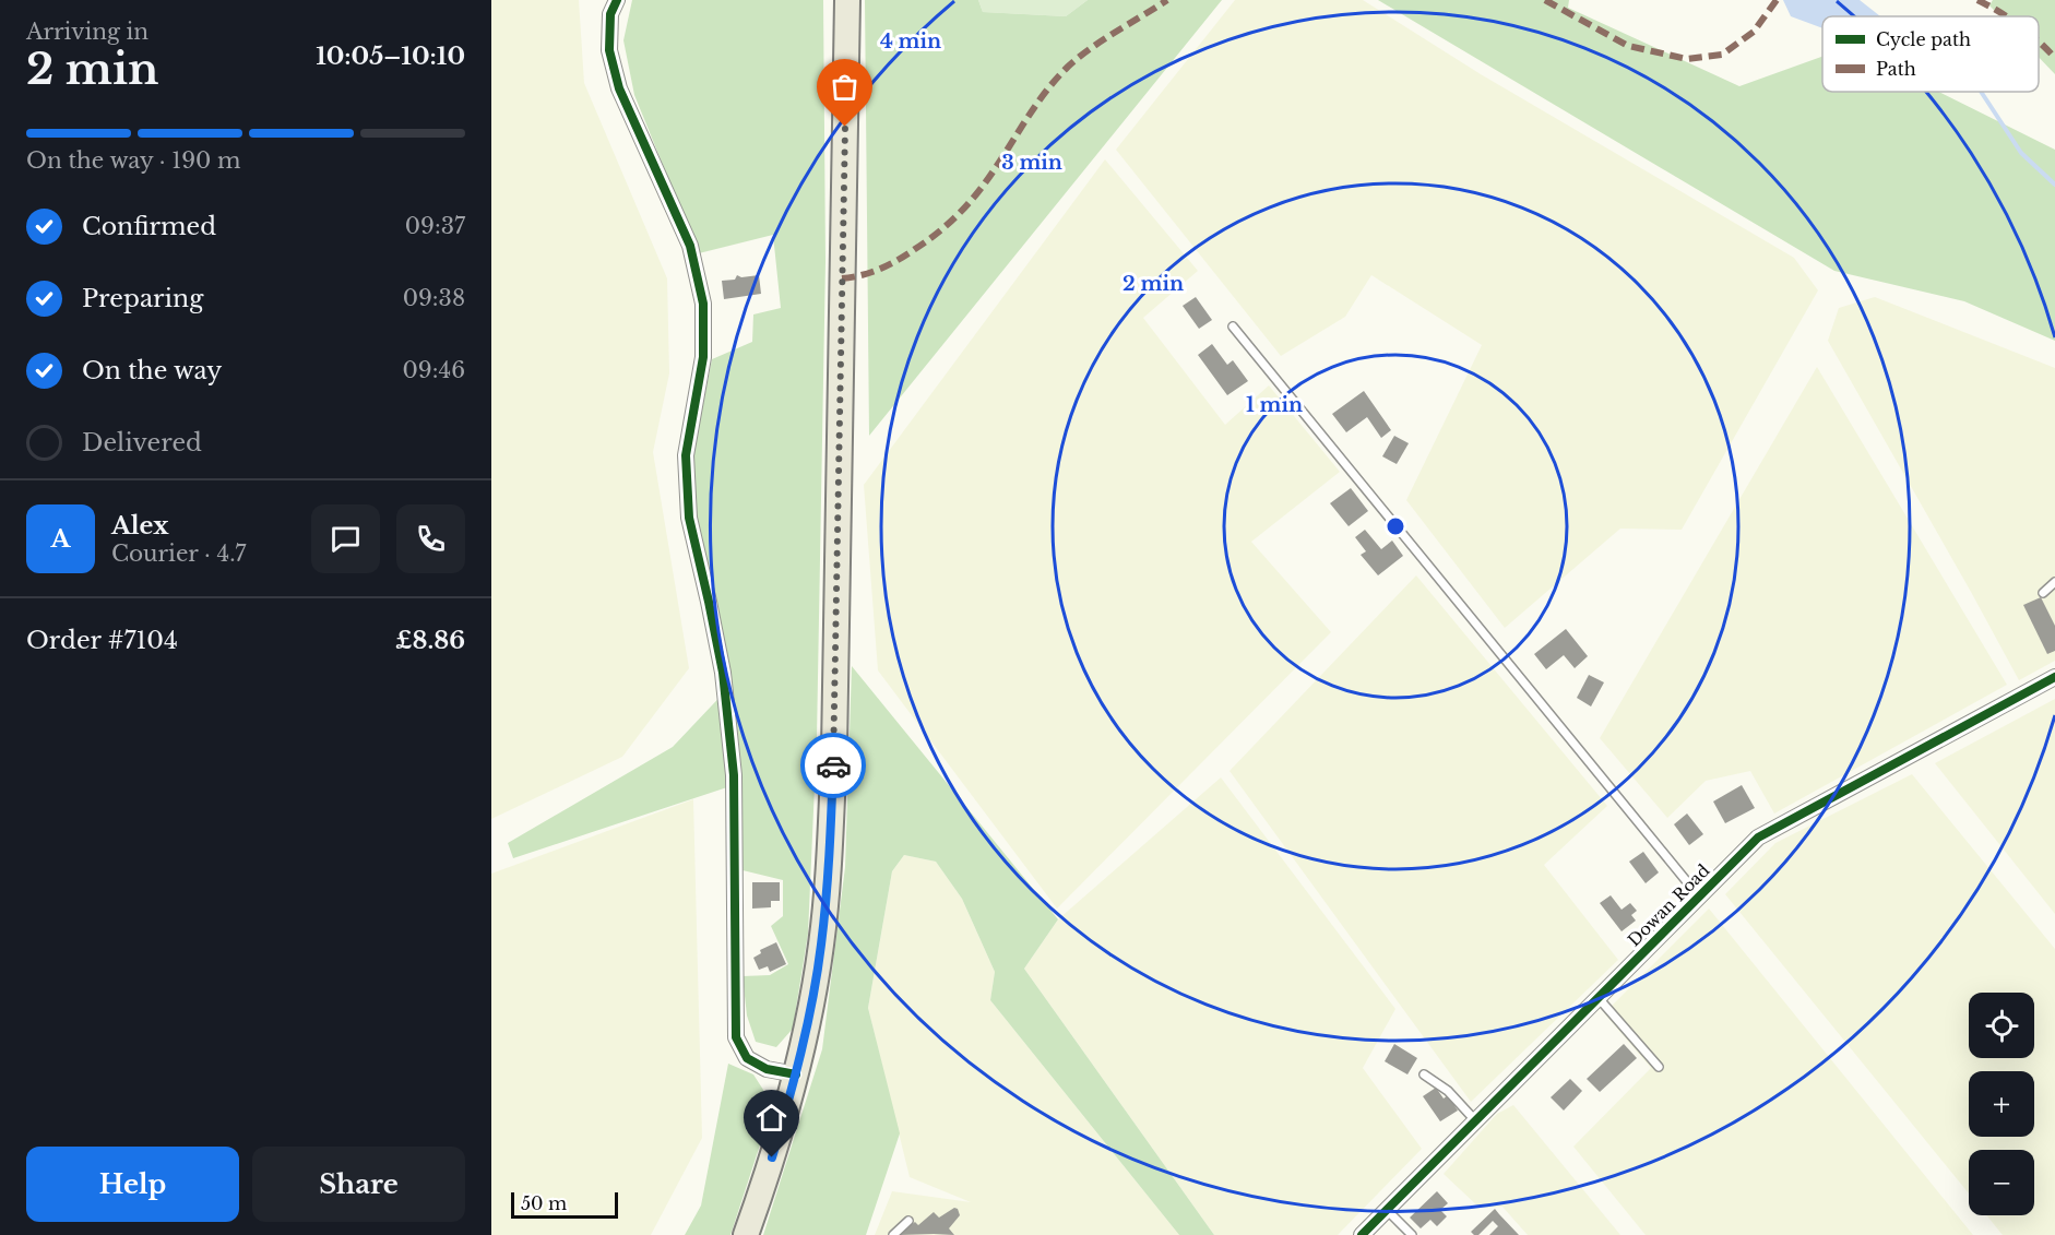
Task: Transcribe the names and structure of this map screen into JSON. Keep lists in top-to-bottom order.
{
  "streets": {
    "street": ["Dowan Road"]
  },
  "legend": ["Cycle path", "Path"],
  "scale_bar": "50 m",
  "page": {
    "heading": ["2 min", "Arriving in", "10:05–10:10"],
    "panel": [
      "Alex",
      "Courier · 4.7",
      "Order #7104",
      "£8.86"
    ],
    "bar": "On the way · 190 m",
    "list": [
      ["Confirmed", "09:37"],
      ["Preparing", "09:38"],
      ["On the way", "09:46"],
      "Delivered"
    ],
    "round": "A",
    "map_buttons": ["+", "−"],
    "buttons": ["Help", "Share"],
    "scale": "50 m"
  },
  "rings": [
    "4 min",
    "3 min",
    "2 min",
    "1 min"
  ]
}
